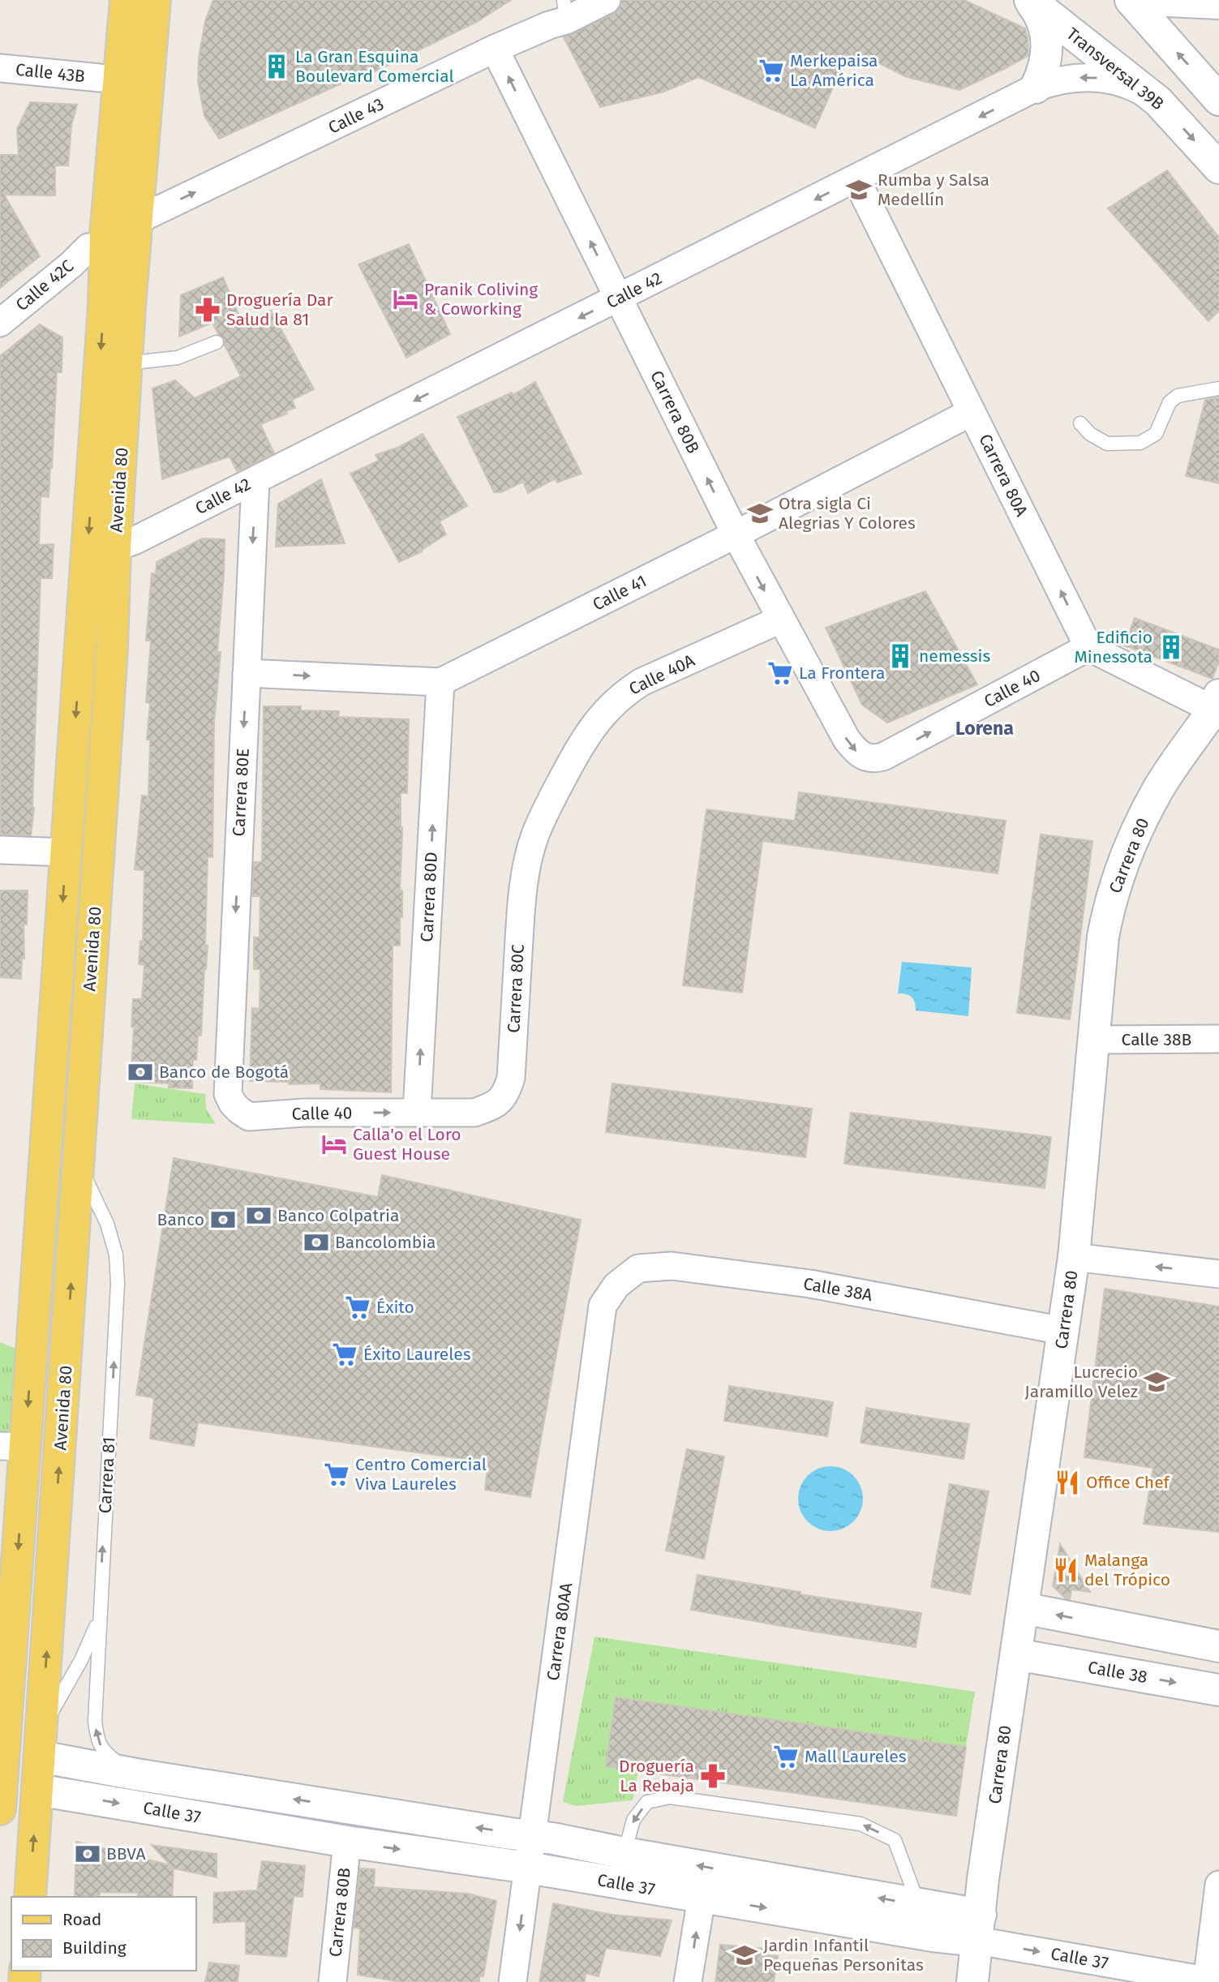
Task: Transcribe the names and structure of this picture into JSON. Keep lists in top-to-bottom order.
{
  "streets": {
    "main road": ["Avenida 80"],
    "street": [
      "Transversal 39B",
      "Calle 43B",
      "Calle 43",
      "Calle 42C",
      "Calle 42",
      "Carrera 80B",
      "Carrera 80A",
      "Calle 41",
      "Calle 40A",
      "Calle 40",
      "Carrera 80E",
      "Carrera 80",
      "Carrera 80D",
      "Carrera 80C",
      "Calle 38B",
      "Calle 38A",
      "Carrera 80AA",
      "Calle 38",
      "Calle 37"
    ],
    "lane": ["Carrera 81"]
  },
  "crossings": [
    ["Transversal 39B", "Calle 42"],
    ["Calle 43", "Carrera 80B"],
    ["Calle 43", "Avenida 80"],
    ["Calle 42", "Carrera 80B"],
    ["Calle 42", "Carrera 80A"],
    ["Calle 42", "Avenida 80"],
    ["Calle 42", "Carrera 80E"],
    ["Carrera 80B", "Calle 41"],
    ["Carrera 80B", "Calle 40A"],
    ["Carrera 80B", "Calle 40"],
    ["Carrera 80B", "Calle 37"],
    ["Carrera 80A", "Calle 41"],
    ["Carrera 80A", "Calle 40"],
    ["Avenida 80", "Carrera 81"],
    ["Avenida 80", "Calle 37"],
    ["Calle 41", "Carrera 80E"],
    ["Calle 41", "Carrera 80D"],
    ["Calle 40A", "Carrera 80C"],
    ["Calle 40", "Carrera 80E"],
    ["Calle 40", "Carrera 80D"],
    ["Calle 40", "Carrera 80C"],
    ["Carrera 80", "Calle 38B"],
    ["Carrera 80", "Calle 38A"],
    ["Carrera 80", "Calle 38"],
    ["Carrera 80", "Calle 37"],
    ["Carrera 80D", "Carrera 80C"],
    ["Calle 38A", "Carrera 80AA"],
    ["Carrera 81", "Calle 37"],
    ["Carrera 80AA", "Calle 37"]
  ],
  "one_way": [
    "Calle 43",
    "Calle 42",
    "Carrera 80A",
    "Calle 40",
    "Carrera 80E",
    "Carrera 80D",
    "Carrera 81"
  ],
  "districts": ["Lorena"],
  "places": {
    "building": ["La Gran Esquina Boulevard Comercial", "Edificio Minessota", "nemessis"],
    "supermarket": [
      "Merkepaisa La América",
      "La Frontera",
      "Éxito",
      "Éxito Laureles",
      "Centro Comercial Viva Laureles",
      "Mall Laureles"
    ],
    "school or university": [
      "Rumba y Salsa Medellín",
      "Otra sigla Ci Alegrias Y Colores",
      "Lucrecio Jaramillo Velez",
      "Jardin Infantil Pequeñas Personitas"
    ],
    "hotel": ["Pranik Coliving & Coworking", "Calla'o el Loro Guest House"],
    "pharmacy": ["Droguería Dar Salud la 81", "Droguería La Rebaja"],
    "bank": [
      "Banco de Bogotá",
      "Banco Colpatria",
      "Banco",
      "Bancolombia",
      "BBVA"
    ],
    "restaurant": ["Office Chef", "Malanga del Trópico"]
  },
  "legend": ["Road", "Building"]
}
